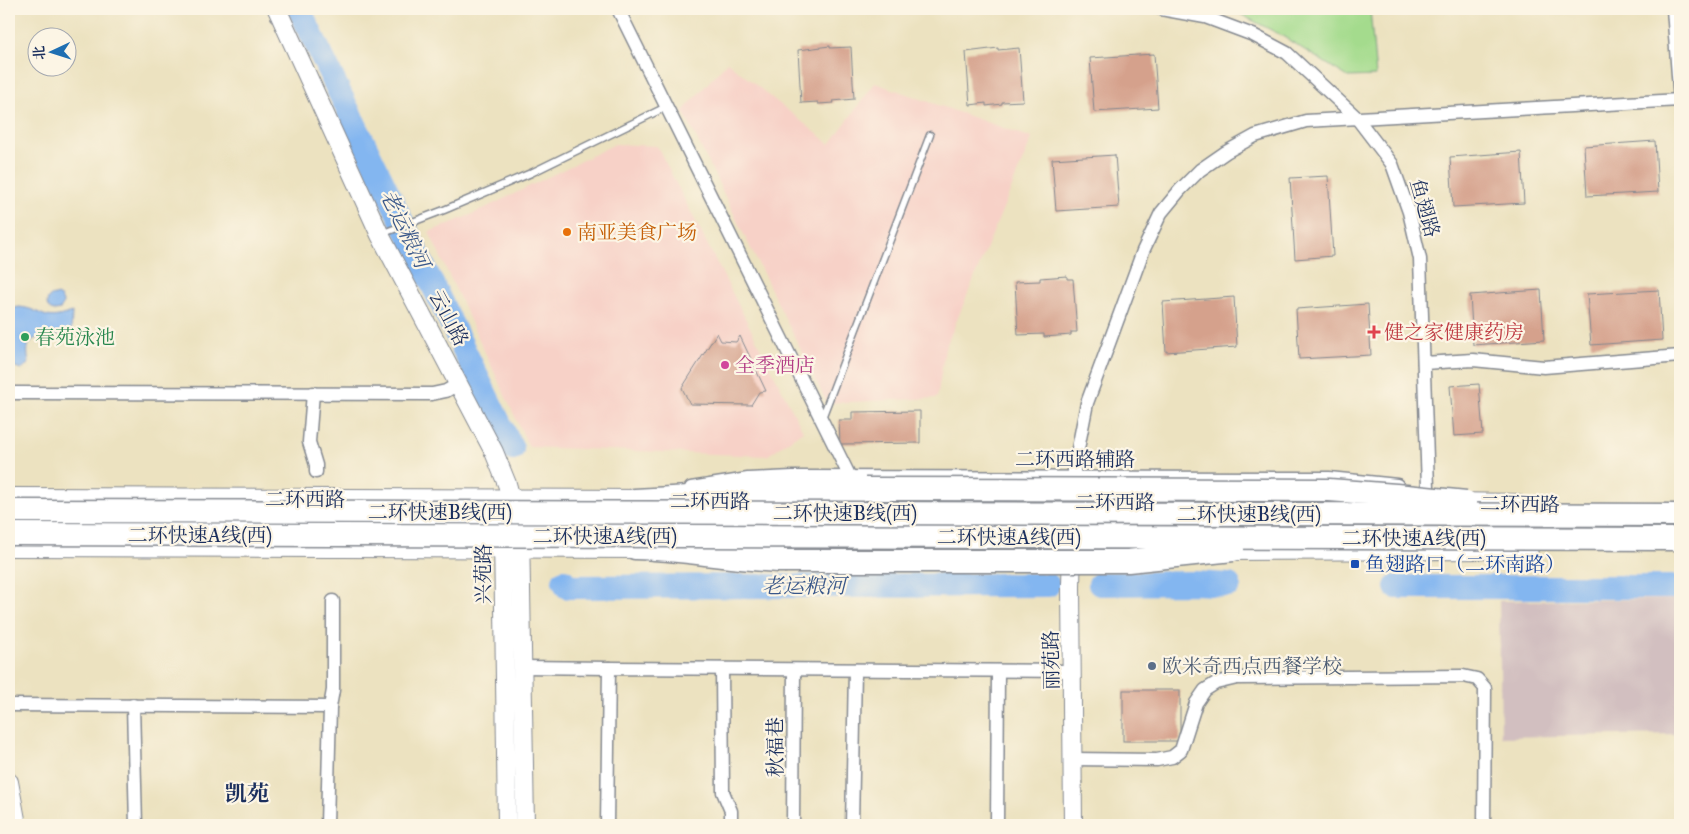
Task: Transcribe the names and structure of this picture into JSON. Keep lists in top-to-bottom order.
{
  "streets": {
    "highway": ["二环快速B线(西)", "二环快速A线(西)"],
    "main road": ["二环西路"],
    "street": [
      "鱼翅路",
      "云山路",
      "二环西路辅路",
      "兴苑路",
      "丽苑路",
      "秋福巷"
    ]
  },
  "crossings": [
    ["鱼翅路", "二环西路"],
    ["鱼翅路", "二环快速A线(西)"],
    ["云山路", "二环西路"],
    ["云山路", "兴苑路"],
    ["二环西路辅路", "二环西路"],
    ["二环西路辅路", "丽苑路"],
    ["二环西路", "兴苑路"],
    ["二环西路", "丽苑路"]
  ],
  "districts": ["凯苑"],
  "water": ["老运粮河"],
  "places": {
    "other": [
      "南亚美食广场",
      "春苑泳池",
      "全季酒店",
      "欧米奇西点西餐学校"
    ],
    "health": ["健之家健康药房"],
    "transit": ["鱼翅路口（二环南路）"]
  },
  "north": "left"
}
